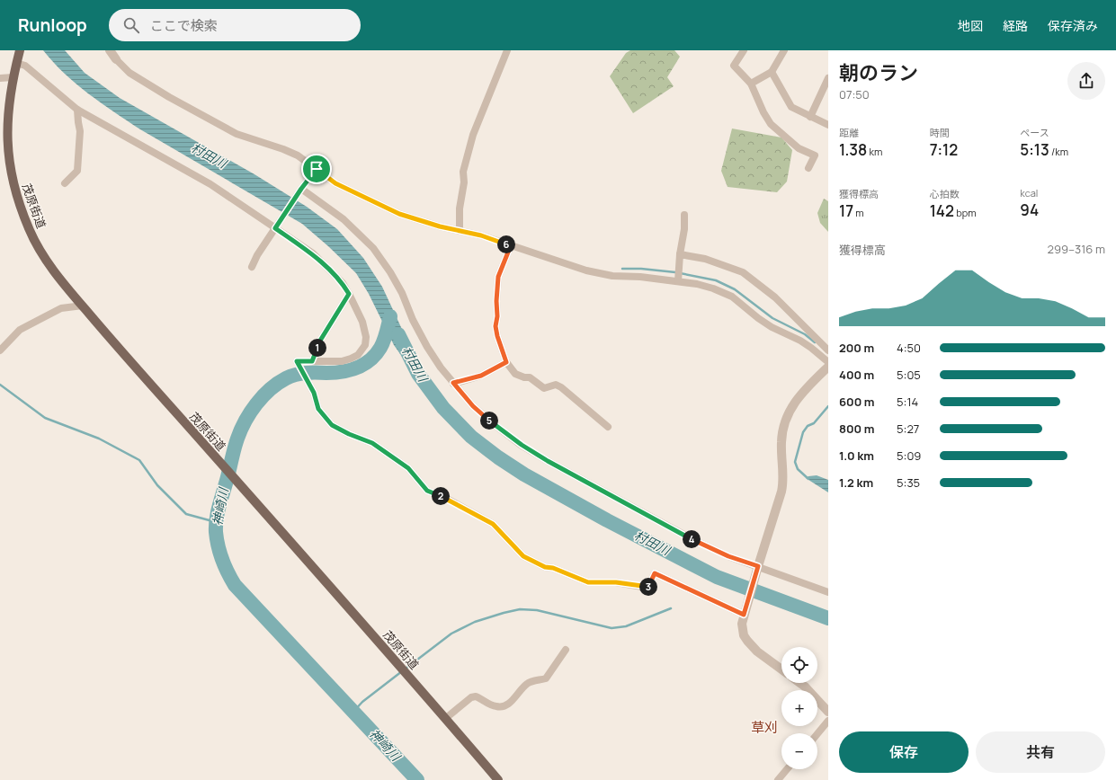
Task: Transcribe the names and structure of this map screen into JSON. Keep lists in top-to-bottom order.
{
  "streets": {
    "main road": ["茂原街道"]
  },
  "districts": ["草刈"],
  "water": ["村田川", "神崎川"],
  "page": {
    "header": "Runloop",
    "search": "ここで検索",
    "nav": ["地図", "経路", "保存済み"],
    "heading": ["朝のラン", "07:50"],
    "stats": [
      ["距離", "1.38 km"],
      ["時間", "7:12"],
      ["ペース", "5:13 /km"],
      ["獲得標高", "17 m"],
      ["心拍数", "142 bpm"],
      ["kcal", "94"]
    ],
    "chart": ["獲得標高", "299–316 m"],
    "pins": [
      "6",
      "1",
      "5",
      "2",
      "4",
      "3"
    ],
    "list": [
      {
        "name": "200 m",
        "note": "4:50"
      },
      {
        "name": "400 m",
        "note": "5:05"
      },
      {
        "name": "600 m",
        "note": "5:14"
      },
      {
        "name": "800 m",
        "note": "5:27"
      },
      {
        "name": "1.0 km",
        "note": "5:09"
      },
      {
        "name": "1.2 km",
        "note": "5:35"
      }
    ],
    "map_buttons": ["+", "−"],
    "buttons": ["保存", "共有"]
  }
}
